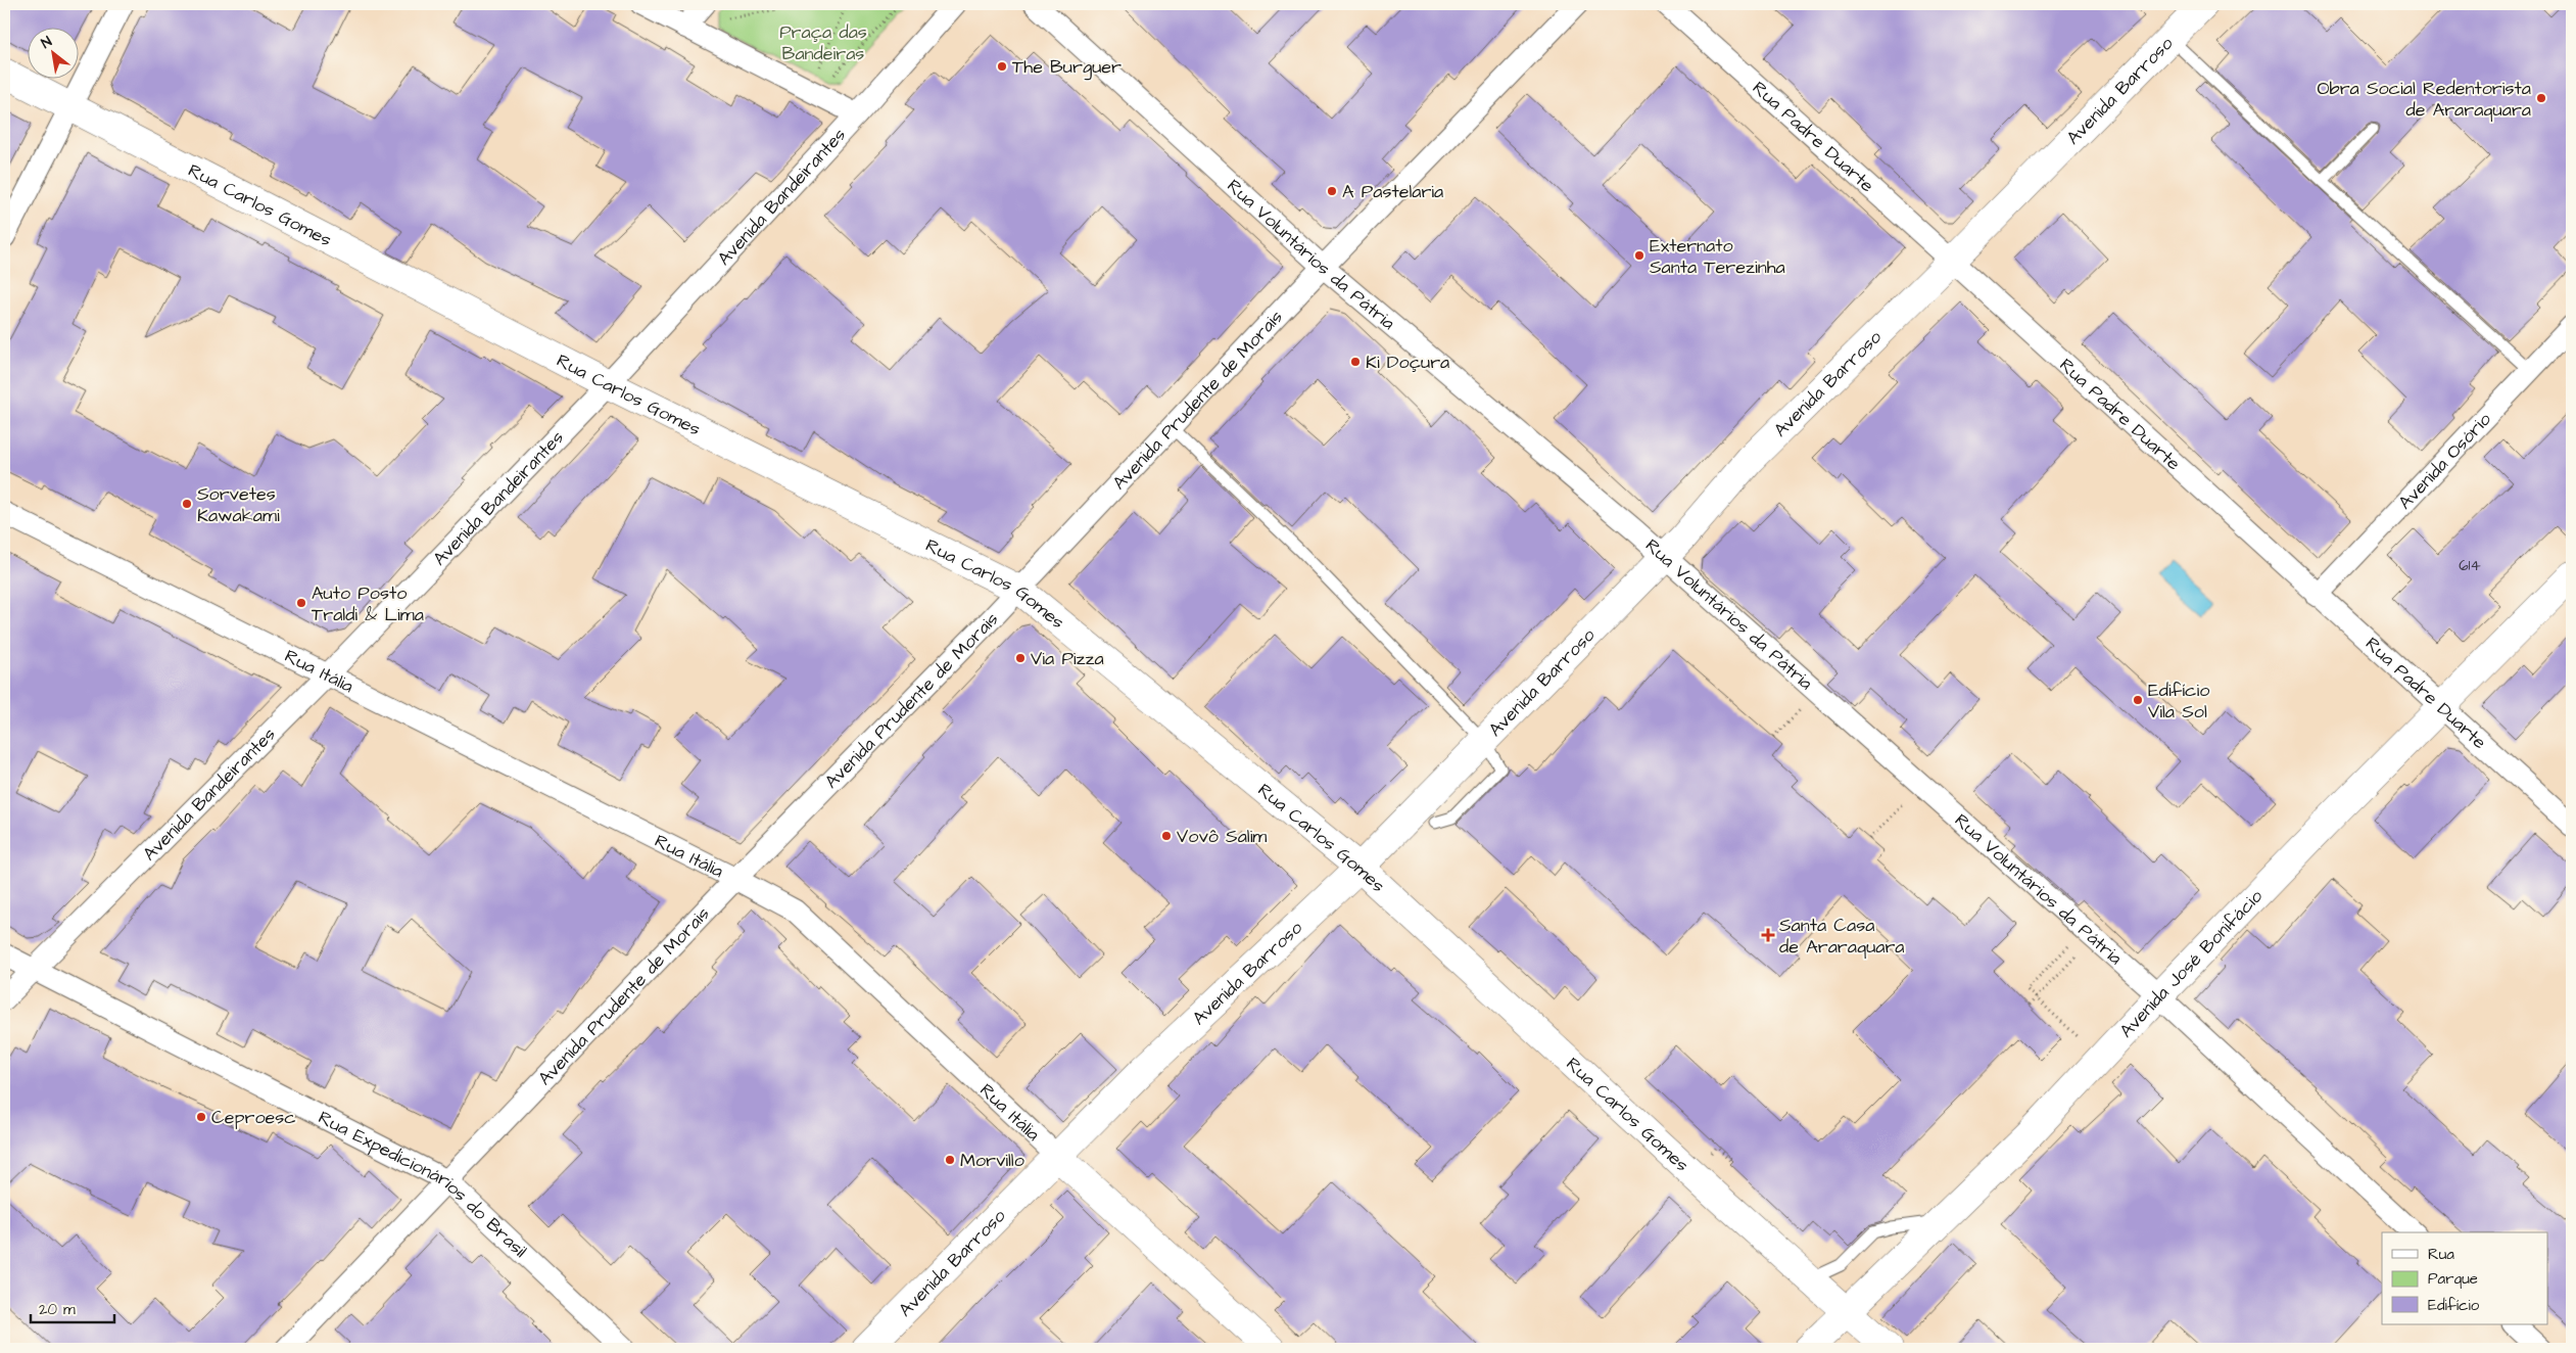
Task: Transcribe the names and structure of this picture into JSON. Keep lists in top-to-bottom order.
{
  "streets": {
    "street": [
      "Avenida Barroso",
      "Rua Padre Duarte",
      "Avenida Bandeirantes",
      "Rua Carlos Gomes",
      "Rua Voluntários da Pátria",
      "Avenida Prudente de Morais",
      "Avenida Osório",
      "Rua Itália",
      "Avenida José Bonifácio",
      "Rua Expedicionários do Brasil"
    ]
  },
  "crossings": [
    ["Avenida Barroso", "Rua Padre Duarte"],
    ["Avenida Barroso", "Rua Carlos Gomes"],
    ["Avenida Barroso", "Rua Voluntários da Pátria"],
    ["Avenida Barroso", "Rua Itália"],
    ["Rua Padre Duarte", "Avenida Osório"],
    ["Rua Padre Duarte", "Avenida José Bonifácio"],
    ["Avenida Bandeirantes", "Rua Carlos Gomes"],
    ["Avenida Bandeirantes", "Rua Itália"],
    ["Avenida Bandeirantes", "Rua Expedicionários do Brasil"],
    ["Rua Carlos Gomes", "Avenida Prudente de Morais"],
    ["Rua Carlos Gomes", "Avenida José Bonifácio"],
    ["Rua Voluntários da Pátria", "Avenida Prudente de Morais"],
    ["Rua Voluntários da Pátria", "Avenida José Bonifácio"],
    ["Avenida Prudente de Morais", "Rua Itália"],
    ["Avenida Prudente de Morais", "Rua Expedicionários do Brasil"]
  ],
  "parks": ["Praça das Bandeiras"],
  "places": {
    "other": [
      "The Burguer",
      "Obra Social Redentorista de Araraquara",
      "A Pastelaria",
      "Externato Santa Terezinha",
      "Ki Doçura",
      "Sorvetes Kawakami",
      "Auto Posto Traldi & Lima",
      "Via Pizza",
      "Edifício Vila Sol",
      "Vovô Salim",
      "Ceproesc",
      "Morvillo"
    ],
    "health": ["Santa Casa de Araraquara"]
  },
  "house_numbers": ["614"],
  "legend": ["Rua", "Parque", "Edifício"],
  "scale_bar": "20 m",
  "north": "top left"
}
